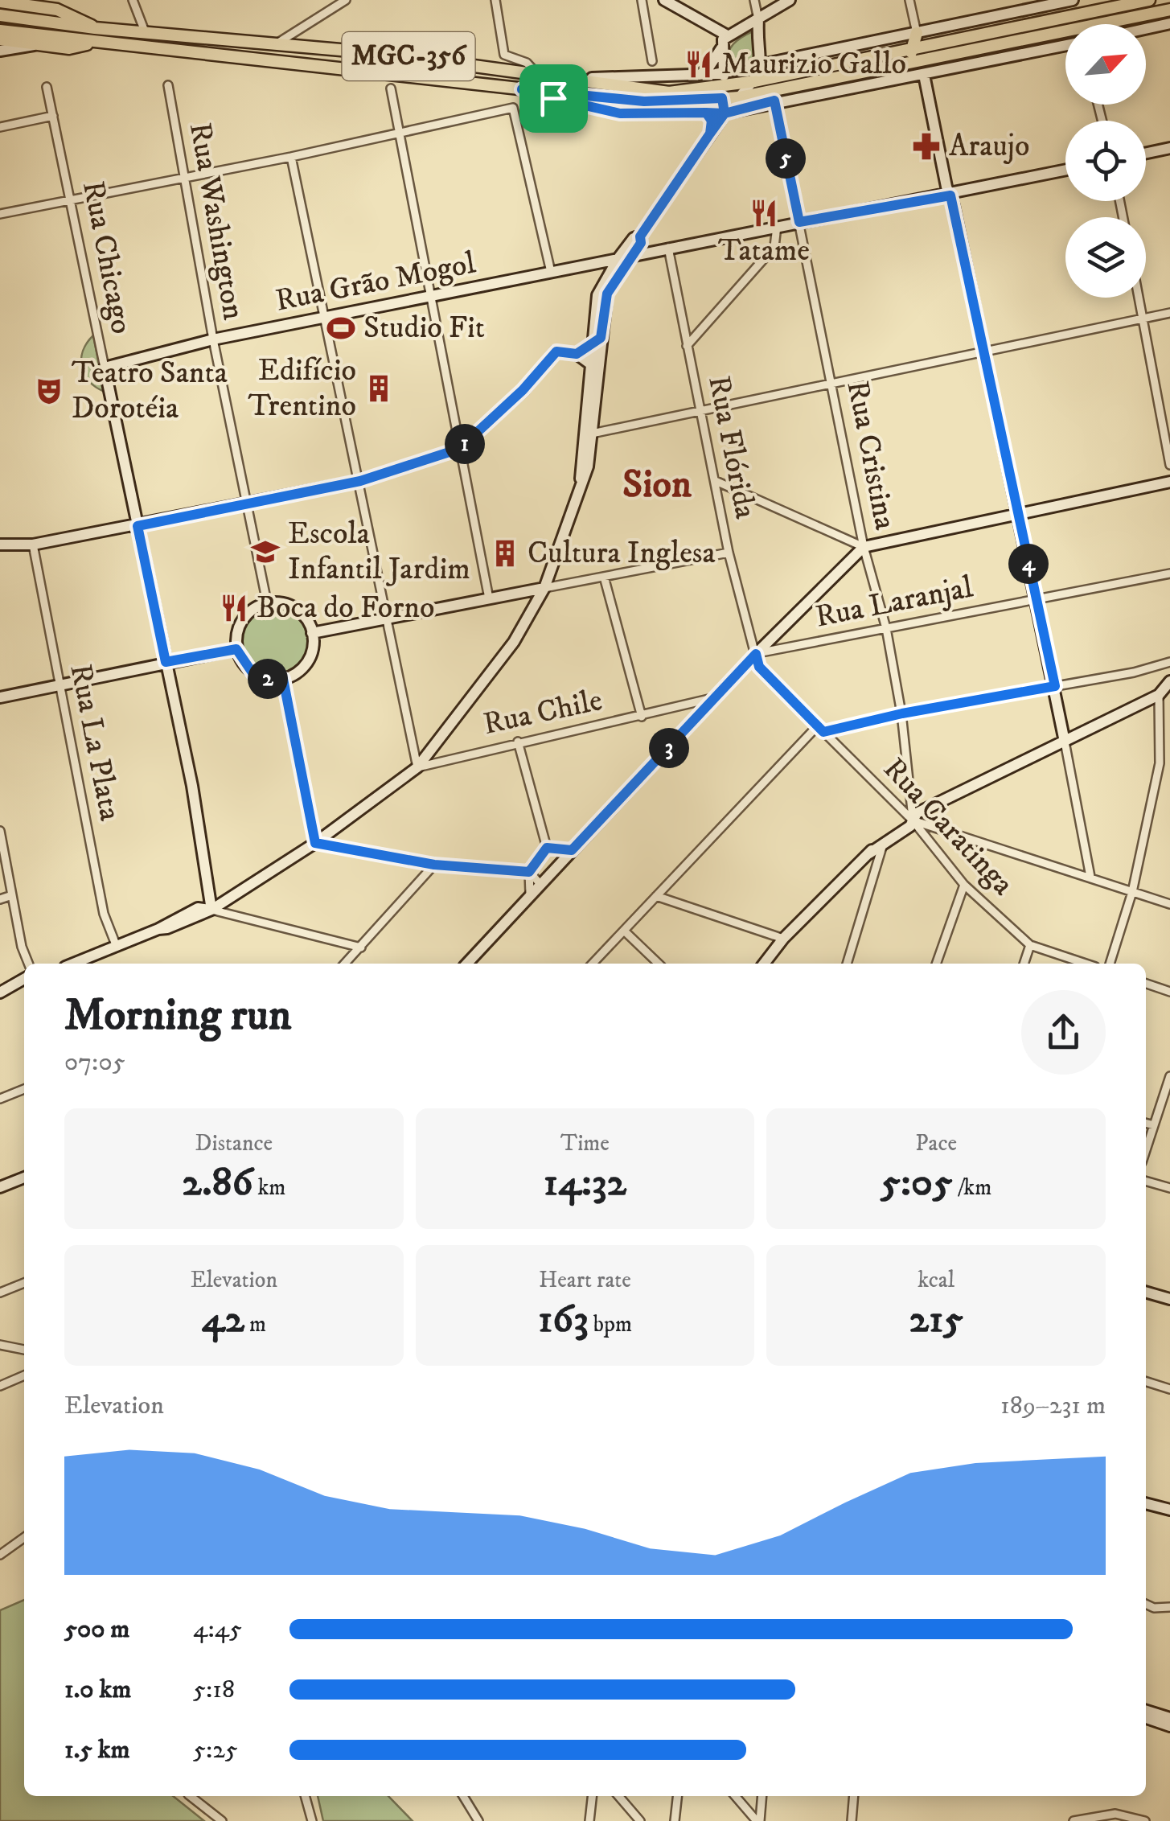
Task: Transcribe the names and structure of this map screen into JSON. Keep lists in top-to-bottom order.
{
  "streets": {
    "main road": ["MGC-356"],
    "street": [
      "Rua Washington",
      "Rua Chicago",
      "Rua Grão Mogol",
      "Rua Flórida",
      "Rua Cristina",
      "Rua Laranjal",
      "Rua Chile",
      "Rua La Plata",
      "Rua Caratinga"
    ]
  },
  "crossings": [
    ["MGC-356", "Rua Cristina"],
    ["Rua Washington", "Rua Grão Mogol"],
    ["Rua Chicago", "Rua Grão Mogol"],
    ["Rua Grão Mogol", "Rua Flórida"],
    ["Rua Grão Mogol", "Rua Cristina"],
    ["Rua Flórida", "Rua Caratinga"],
    ["Rua Cristina", "Rua Laranjal"],
    ["Rua Cristina", "Rua Caratinga"]
  ],
  "districts": ["Sion"],
  "places": {
    "restaurant": ["Maurizio Gallo", "Tatame", "Boca do Forno"],
    "pharmacy": ["Araujo"],
    "sports": ["Studio Fit"],
    "building": ["Edifício Trentino", "Cultura Inglesa"],
    "theatre": ["Teatro Santa Dorotéia"],
    "school or university": ["Escola Infantil Jardim"]
  },
  "north": "top right",
  "page": {
    "pins": [
      "5",
      "1",
      "4",
      "2",
      "3"
    ],
    "heading": ["Morning run", "07:05"],
    "stats": [
      ["Distance", "2.86 km"],
      ["Time", "14:32"],
      ["Pace", "5:05 /km"],
      ["Elevation", "42 m"],
      ["Heart rate", "163 bpm"],
      ["kcal", "215"]
    ],
    "chart": ["Elevation", "189–231 m"],
    "list": [
      {
        "name": "500 m",
        "note": "4:45"
      },
      {
        "name": "1.0 km",
        "note": "5:18"
      },
      {
        "name": "1.5 km",
        "note": "5:25"
      }
    ]
  }
}
